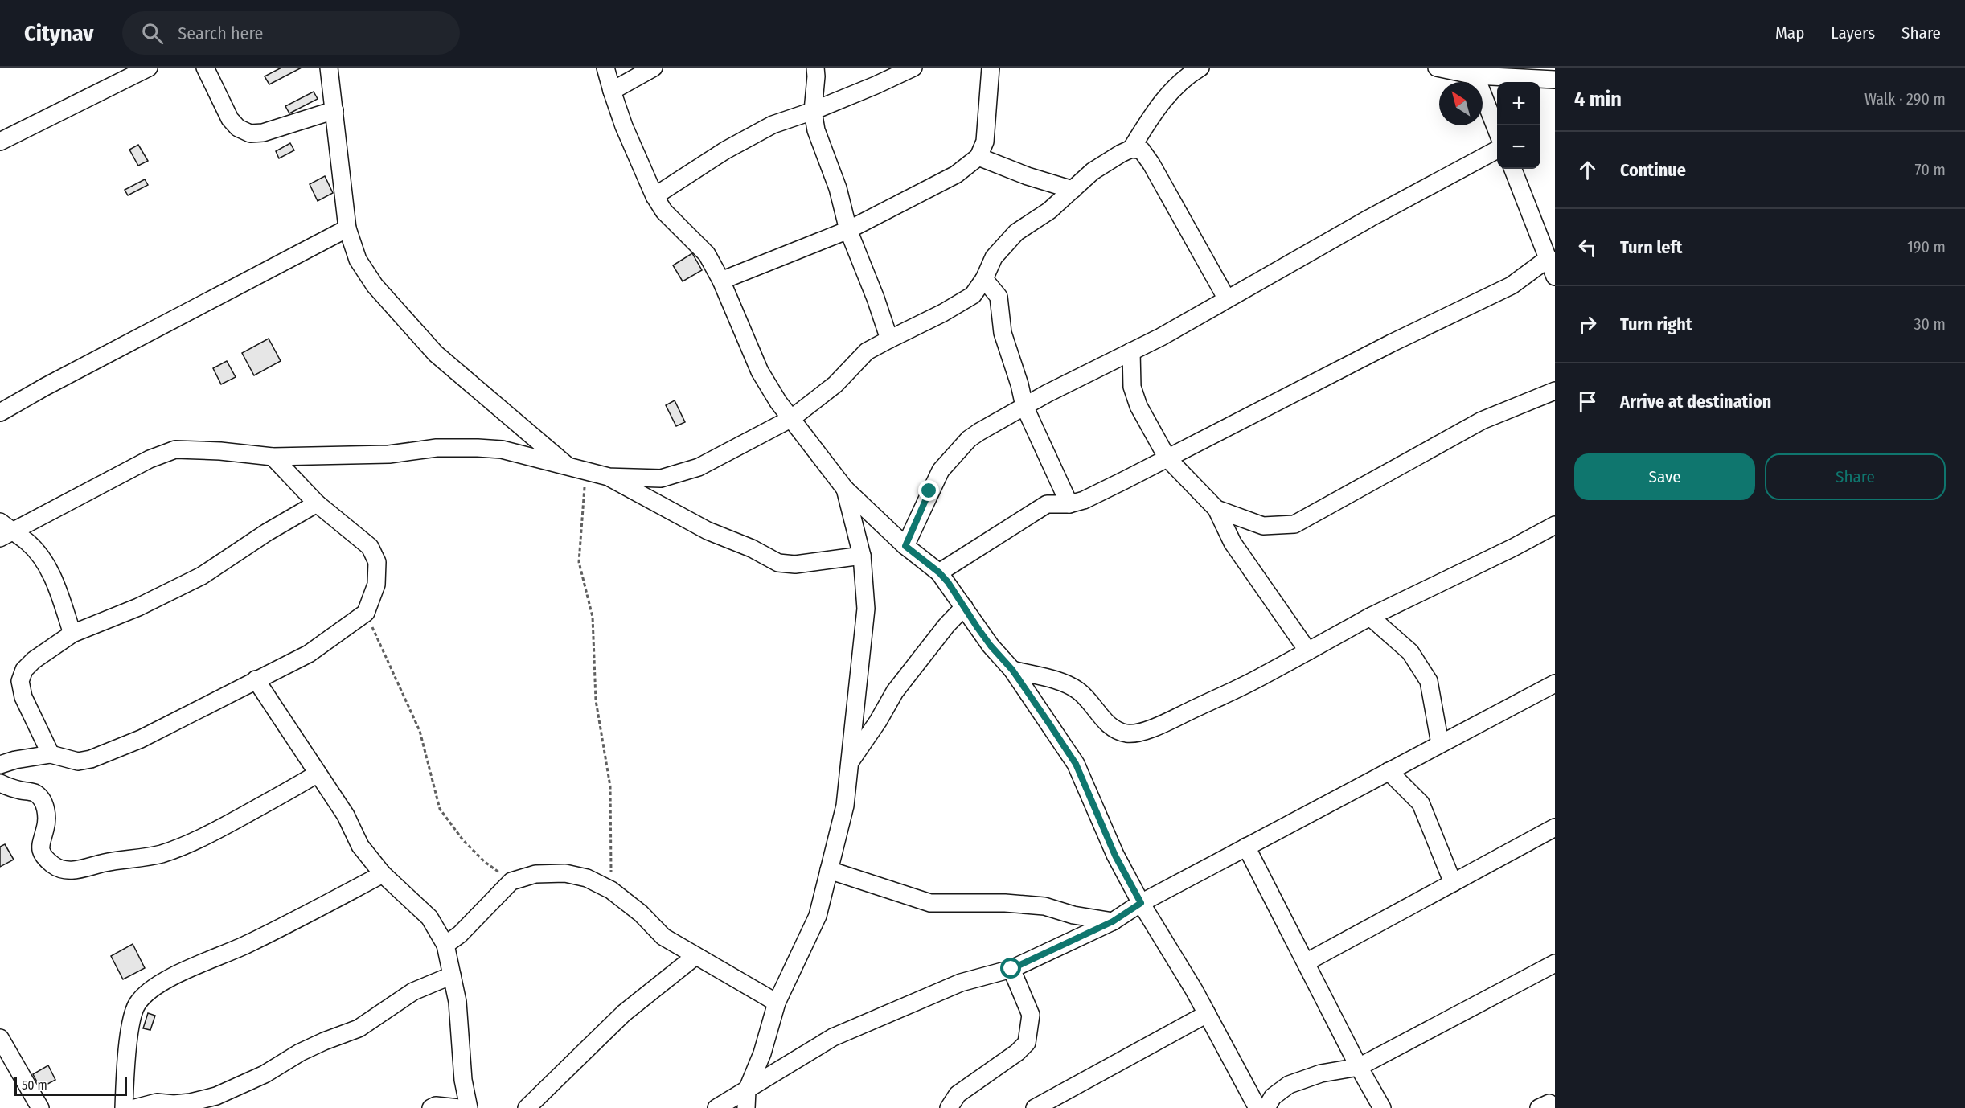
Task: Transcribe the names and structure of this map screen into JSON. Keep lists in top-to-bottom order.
{
  "scale_bar": "50 m",
  "north": "top left",
  "page": {
    "header": "Citynav",
    "search": "Search here",
    "nav": ["Map", "Layers", "Share"],
    "heading": ["4 min", "Walk · 290 m"],
    "map_buttons": ["+", "−"],
    "list": [
      ["Continue", "70 m"],
      ["Turn left", "190 m"],
      ["Turn right", "30 m"],
      "Arrive at destination"
    ],
    "buttons": ["Save", "Share"],
    "scale": "50 m"
  }
}
